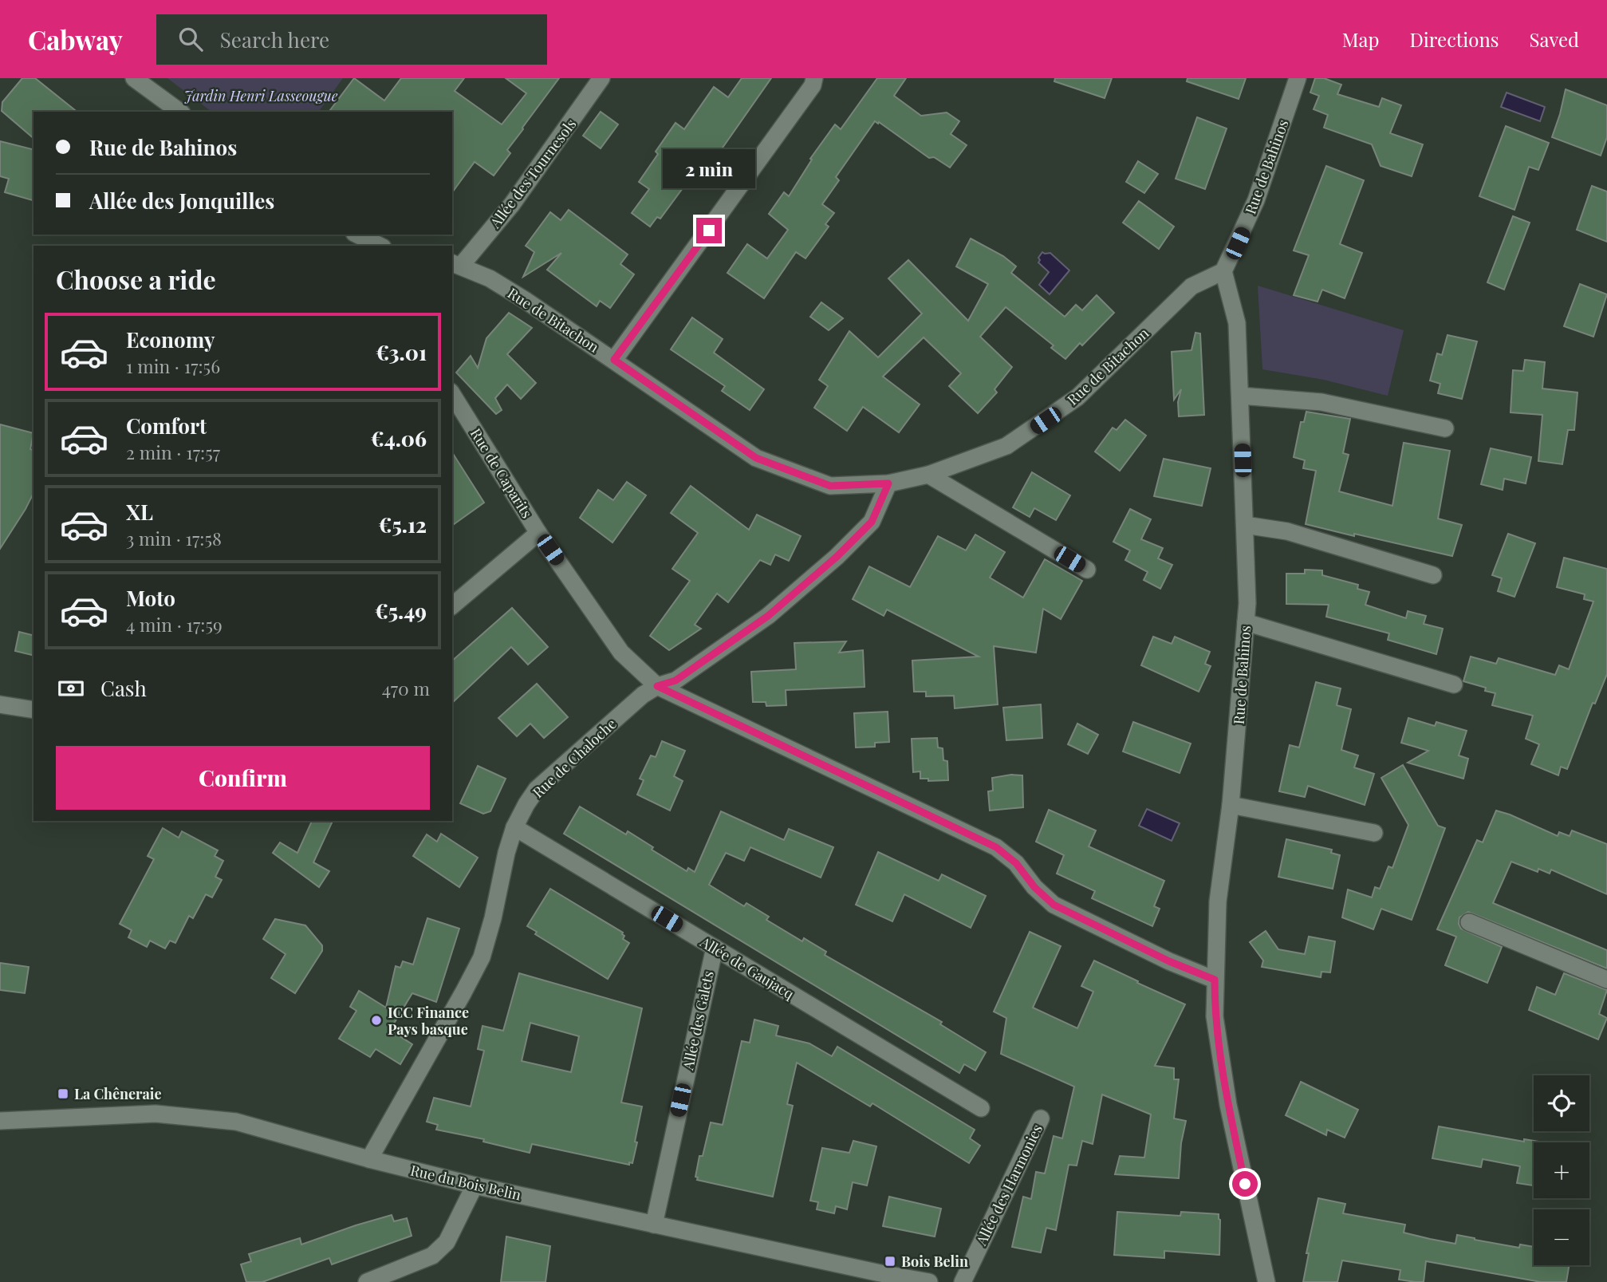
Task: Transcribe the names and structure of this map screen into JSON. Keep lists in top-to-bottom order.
{
  "streets": {
    "street": [
      "Rue de Bahinos",
      "Allée des Tournesols",
      "Rue de Bitachon",
      "Rue de Caparits",
      "Rue de Chaloche",
      "Allée de Gaujacq",
      "Allée des Galets",
      "Rue du Bois Belin",
      "Allée des Harmonies"
    ]
  },
  "crossings": [
    ["Rue de Bahinos", "Rue de Bitachon"],
    ["Rue de Bahinos", "Rue de Caparits"],
    ["Allée des Tournesols", "Rue de Bitachon"],
    ["Rue de Bitachon", "Rue de Chaloche"],
    ["Rue de Caparits", "Rue de Chaloche"],
    ["Rue de Chaloche", "Allée de Gaujacq"],
    ["Rue de Chaloche", "Rue du Bois Belin"],
    ["Allée de Gaujacq", "Allée des Galets"],
    ["Allée des Galets", "Rue du Bois Belin"]
  ],
  "parks": ["Jardin Henri Lasseougue"],
  "places": {
    "other": ["ICC Finance Pays basque"],
    "transit": ["La Chêneraie", "Bois Belin"]
  },
  "page": {
    "header": "Cabway",
    "search": "Search here",
    "nav": ["Map", "Directions", "Saved"],
    "banner": ["Rue de Bahinos", "Allée des Jonquilles"],
    "bubble": "2 min",
    "heading": "Choose a ride",
    "list": [
      {
        "name": "Economy",
        "note": "1 min · 17:56",
        "value": "€3.01"
      },
      {
        "name": "Comfort",
        "note": "2 min · 17:57",
        "value": "€4.06"
      },
      {
        "name": "XL",
        "note": "3 min · 17:58",
        "value": "€5.12"
      },
      {
        "name": "Moto",
        "note": "4 min · 17:59",
        "value": "€5.49"
      }
    ],
    "pay": ["Cash", "470 m"],
    "buttons": "Confirm",
    "map_buttons": ["+", "−"]
  }
}
